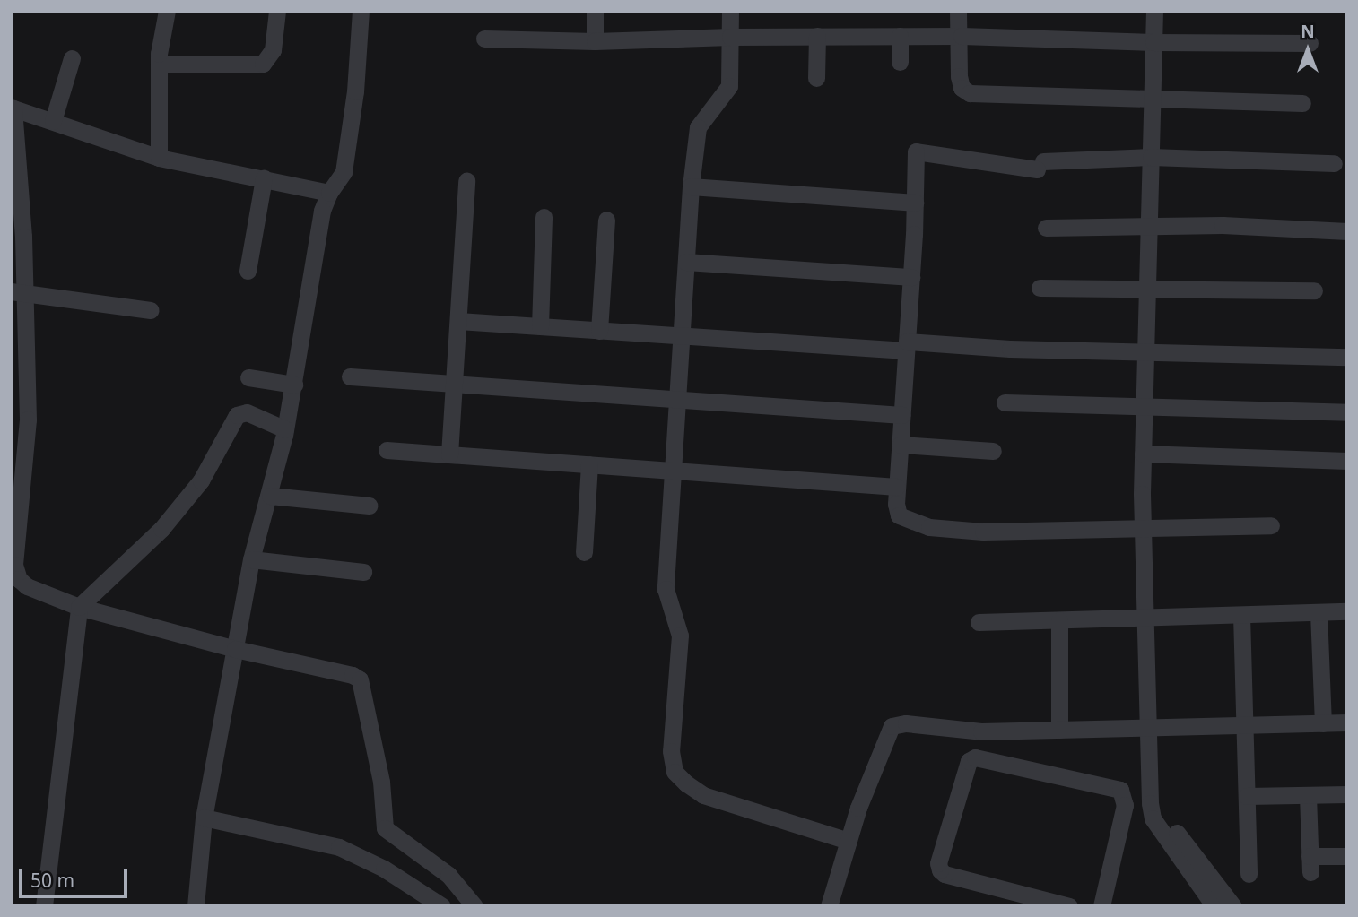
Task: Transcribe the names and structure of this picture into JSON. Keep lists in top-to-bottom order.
{
  "scale_bar": "50 m",
  "north": "top"
}
